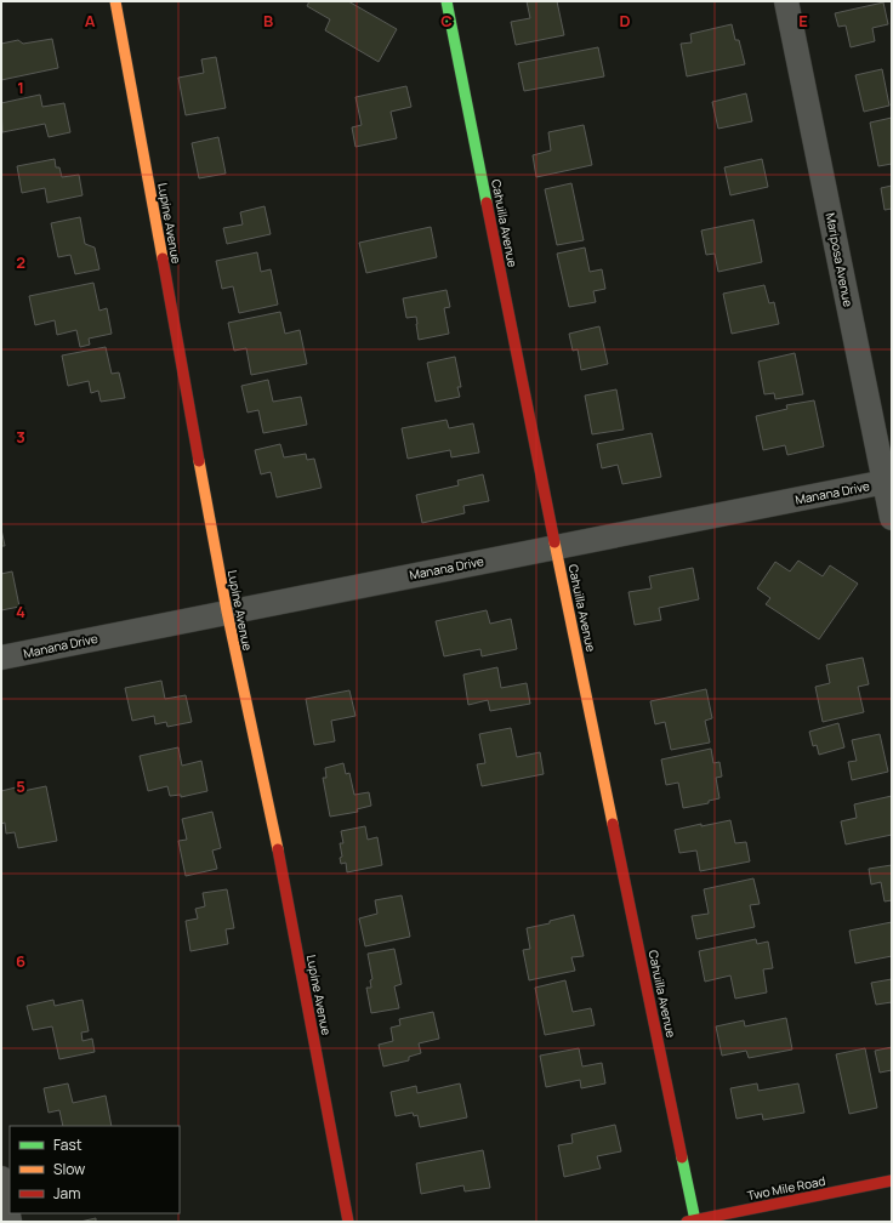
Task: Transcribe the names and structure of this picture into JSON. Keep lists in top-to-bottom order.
{
  "streets": {
    "street": [
      "Lupine Avenue",
      "Cahuilla Avenue",
      "Mariposa Avenue",
      "Manana Drive",
      "Two Mile Road"
    ]
  },
  "crossings": [
    ["Lupine Avenue", "Manana Drive"],
    ["Cahuilla Avenue", "Manana Drive"],
    ["Cahuilla Avenue", "Two Mile Road"],
    ["Mariposa Avenue", "Manana Drive"]
  ],
  "legend": ["Fast", "Slow", "Jam"],
  "grid": {
    "columns": [
      "A",
      "B",
      "C",
      "D",
      "E"
    ],
    "rows": [
      "1",
      "2",
      "3",
      "4",
      "5",
      "6"
    ]
  }
}
